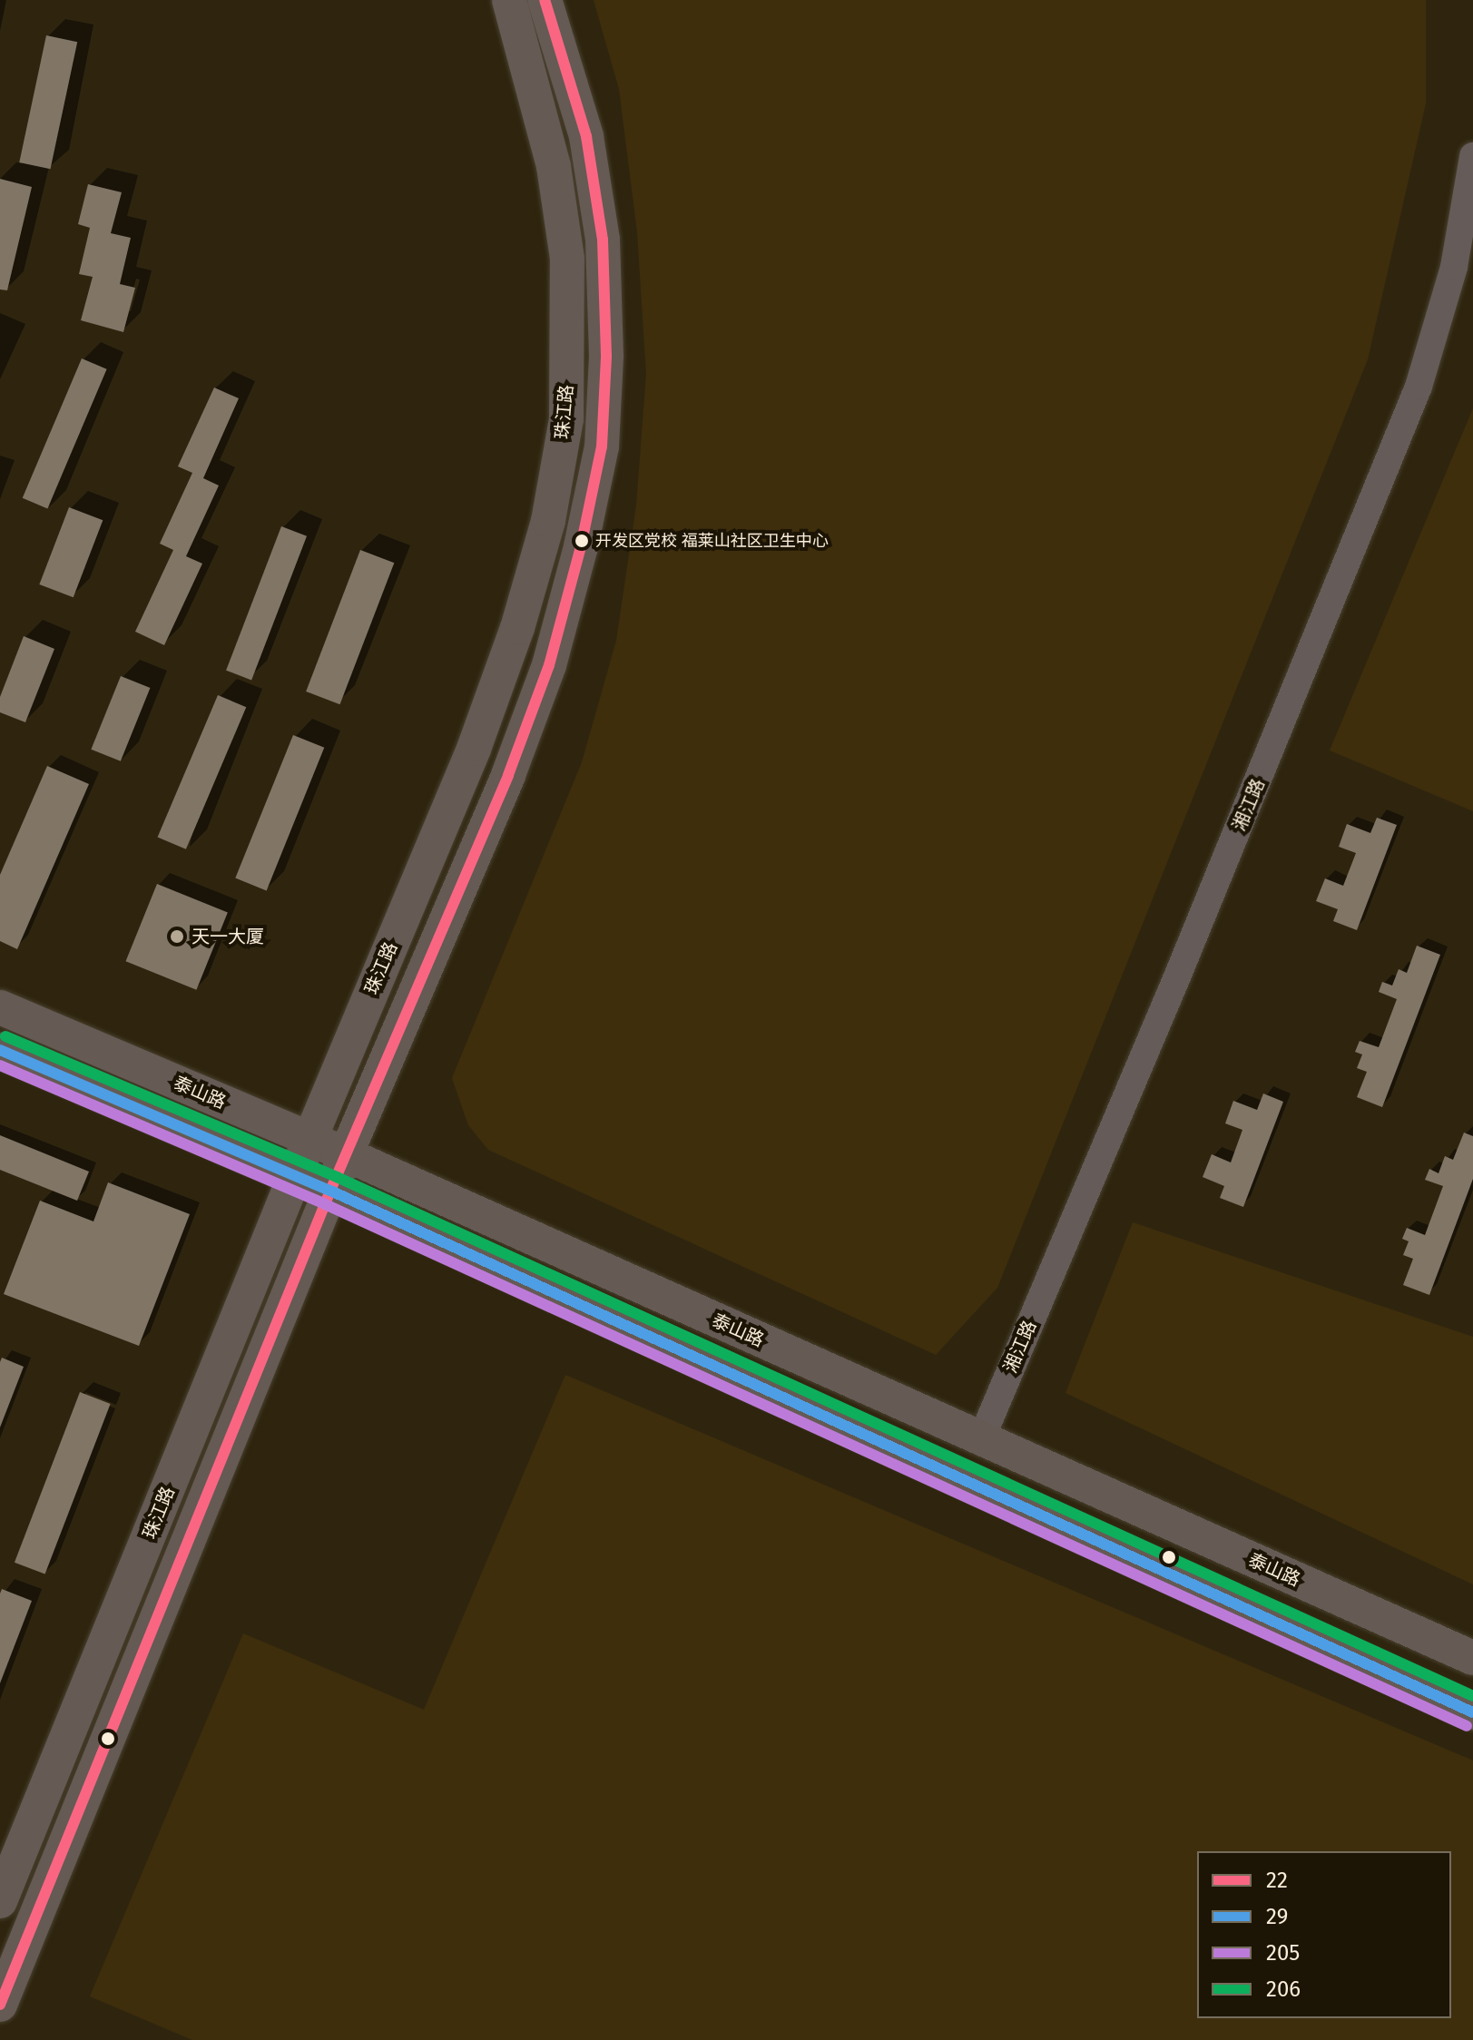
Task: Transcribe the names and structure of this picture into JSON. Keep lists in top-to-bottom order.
{
  "streets": {
    "main road": ["珠江路", "泰山路"],
    "street": ["湘江路"]
  },
  "crossings": [
    ["珠江路", "泰山路"],
    ["湘江路", "泰山路"]
  ],
  "places": ["开发区党校 福莱山社区卫生中心", "天一大厦"],
  "lines": [
    "transit line 22",
    "transit line 206",
    "transit line 29",
    "transit line 205"
  ],
  "legend": [
    "22",
    "29",
    "205",
    "206"
  ]
}
